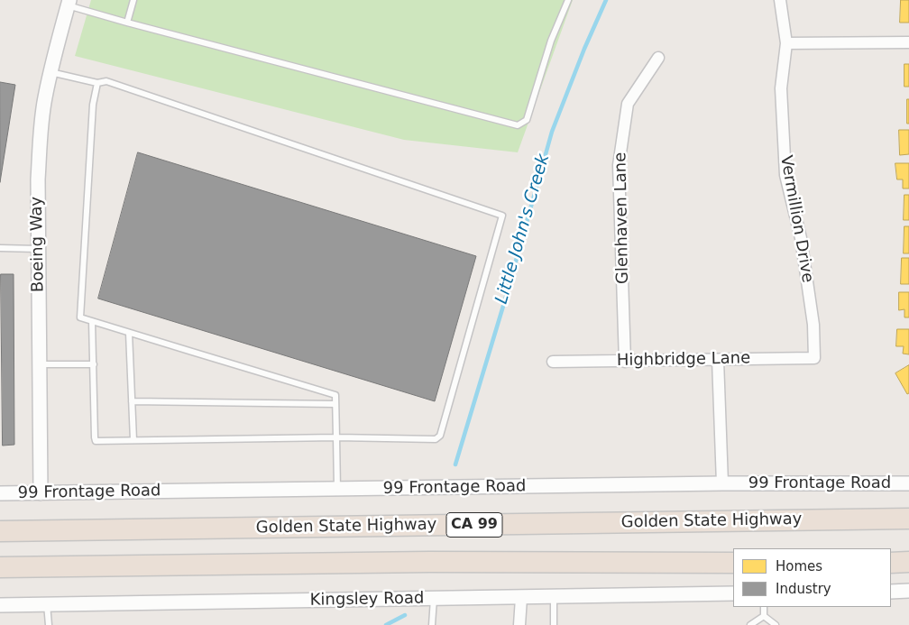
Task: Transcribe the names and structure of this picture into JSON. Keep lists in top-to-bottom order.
{
  "streets": {
    "highway": ["Golden State Highway", "CA 99"],
    "street": [
      "Glenhaven Lane",
      "Vermillion Drive",
      "Boeing Way",
      "Highbridge Lane",
      "99 Frontage Road",
      "Kingsley Road"
    ]
  },
  "crossings": [
    ["Glenhaven Lane", "Highbridge Lane"],
    ["Vermillion Drive", "Highbridge Lane"],
    ["Boeing Way", "99 Frontage Road"]
  ],
  "water": ["Little John's Creek"],
  "legend": ["Homes", "Industry"]
}
